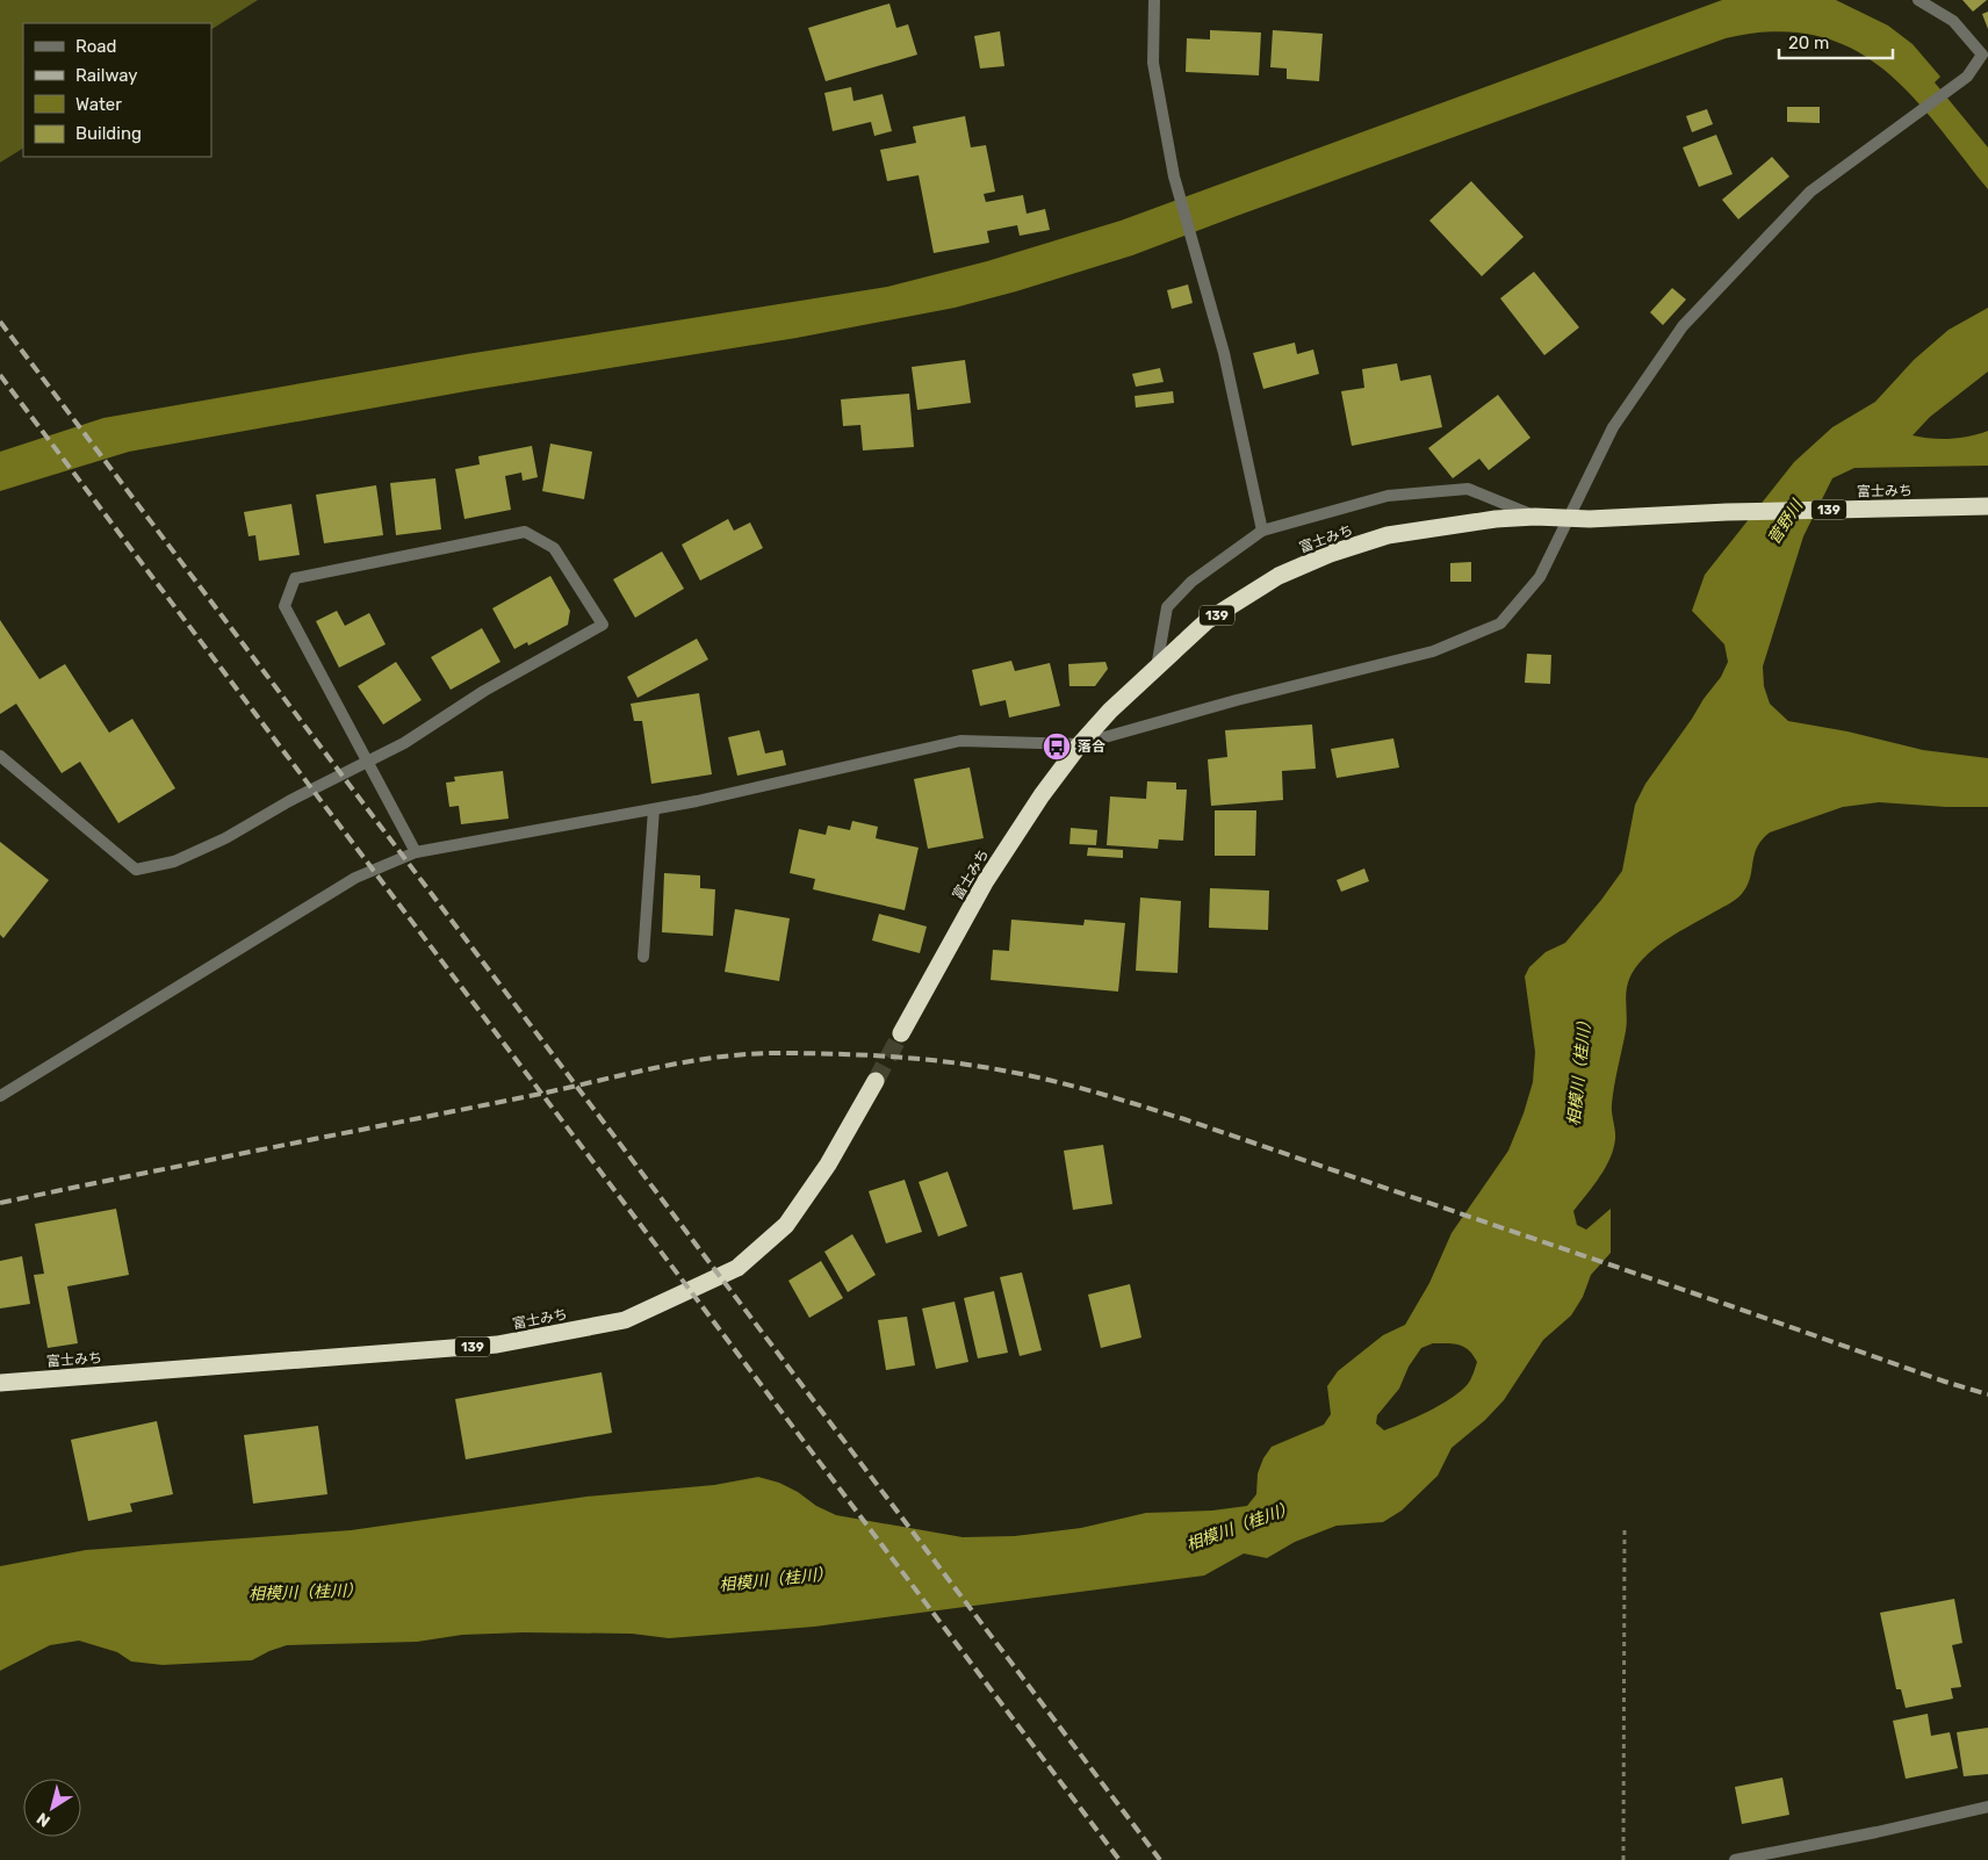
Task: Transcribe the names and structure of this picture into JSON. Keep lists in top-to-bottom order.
{
  "streets": {
    "highway": ["富士みち", "139"]
  },
  "water": ["菅野川", "相模川（桂川）"],
  "places": {
    "bus stop": ["落合"]
  },
  "legend": [
    "Road",
    "Railway",
    "Water",
    "Building"
  ],
  "scale_bar": "20 m",
  "north": "bottom left"
}
